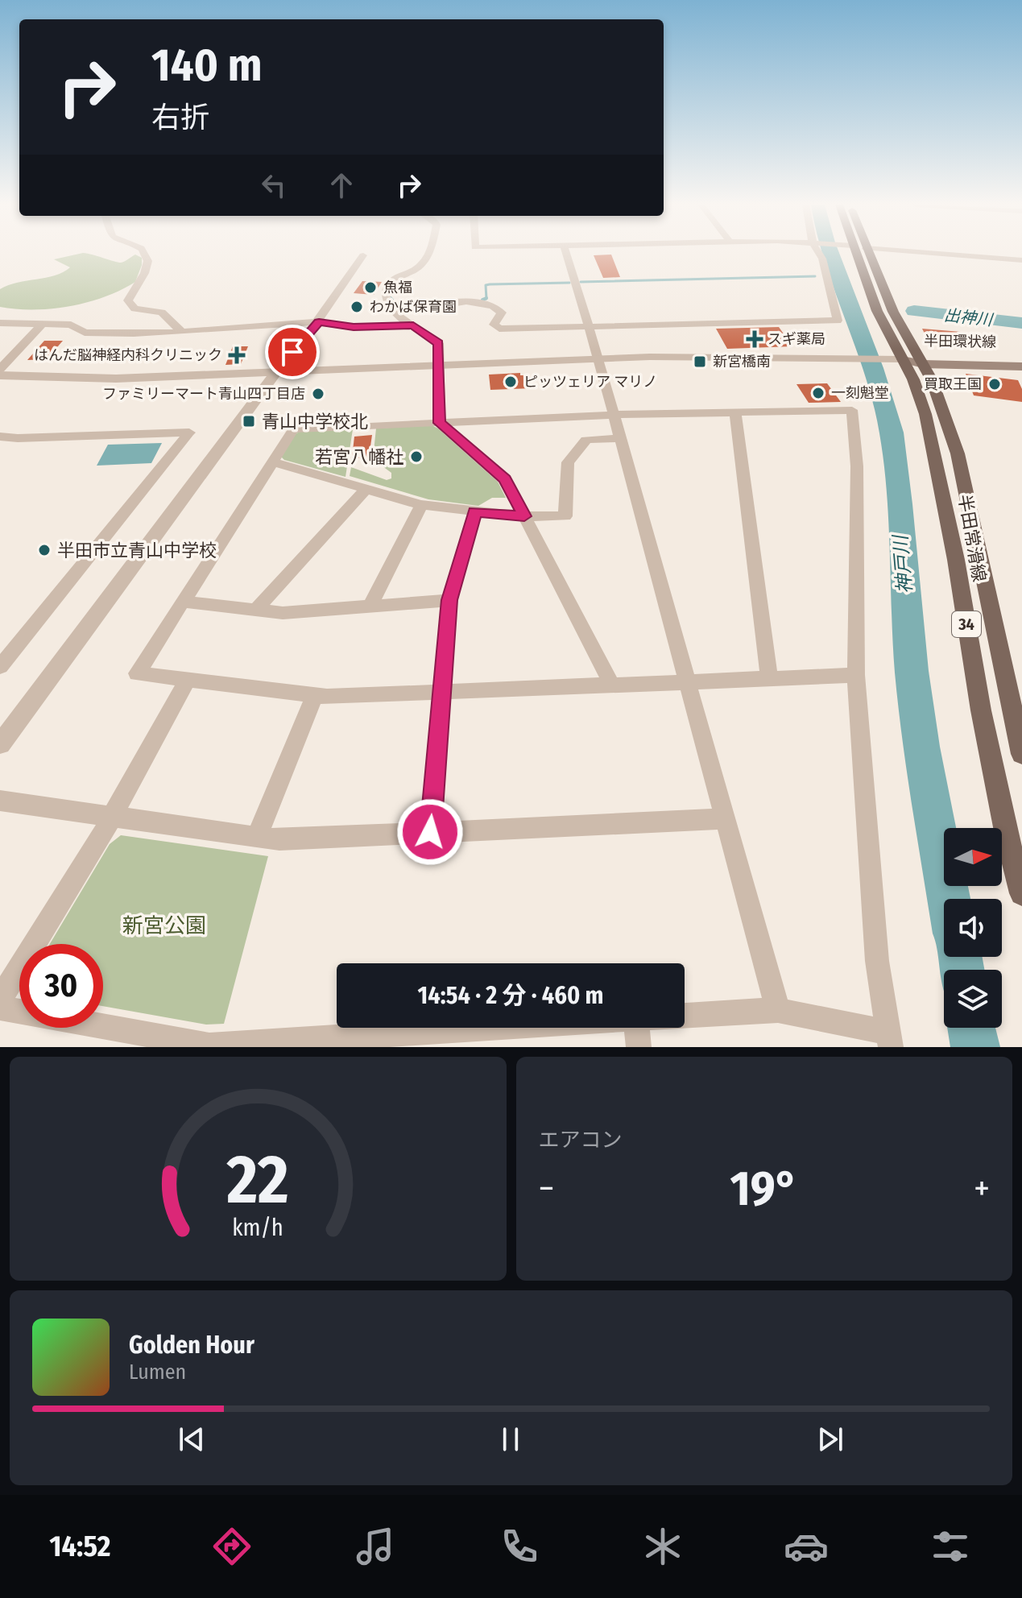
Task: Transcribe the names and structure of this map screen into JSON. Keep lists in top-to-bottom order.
{
  "streets": {
    "main road": ["半田環状線", "半田常滑線", "34"]
  },
  "crossings": [
    ["半田環状線", "半田常滑線"]
  ],
  "water": ["出神川", "神戸川"],
  "parks": ["新宮公園"],
  "places": {
    "other": [
      "魚福",
      "わかば保育園",
      "ピッツェリア マリノ",
      "買取王国",
      "一刻魁堂",
      "ファミリーマート青山四丁目店",
      "若宮八幡社",
      "半田市立青山中学校"
    ],
    "health": ["スギ薬局", "はんだ脳神経内科クリニック"],
    "transit": ["新宮橋南", "青山中学校北"]
  },
  "north": "right",
  "page": {
    "turn": ["140 m", "右折"],
    "limit": "30",
    "trip": "14:54 · 2 分 · 460 m",
    "tile": "エアコン",
    "heat": ["−", "19°", "+"],
    "song": ["Golden Hour", "Lumen"],
    "tabs": "14:52",
    "gauge": ["22", "km/h"]
  }
}
